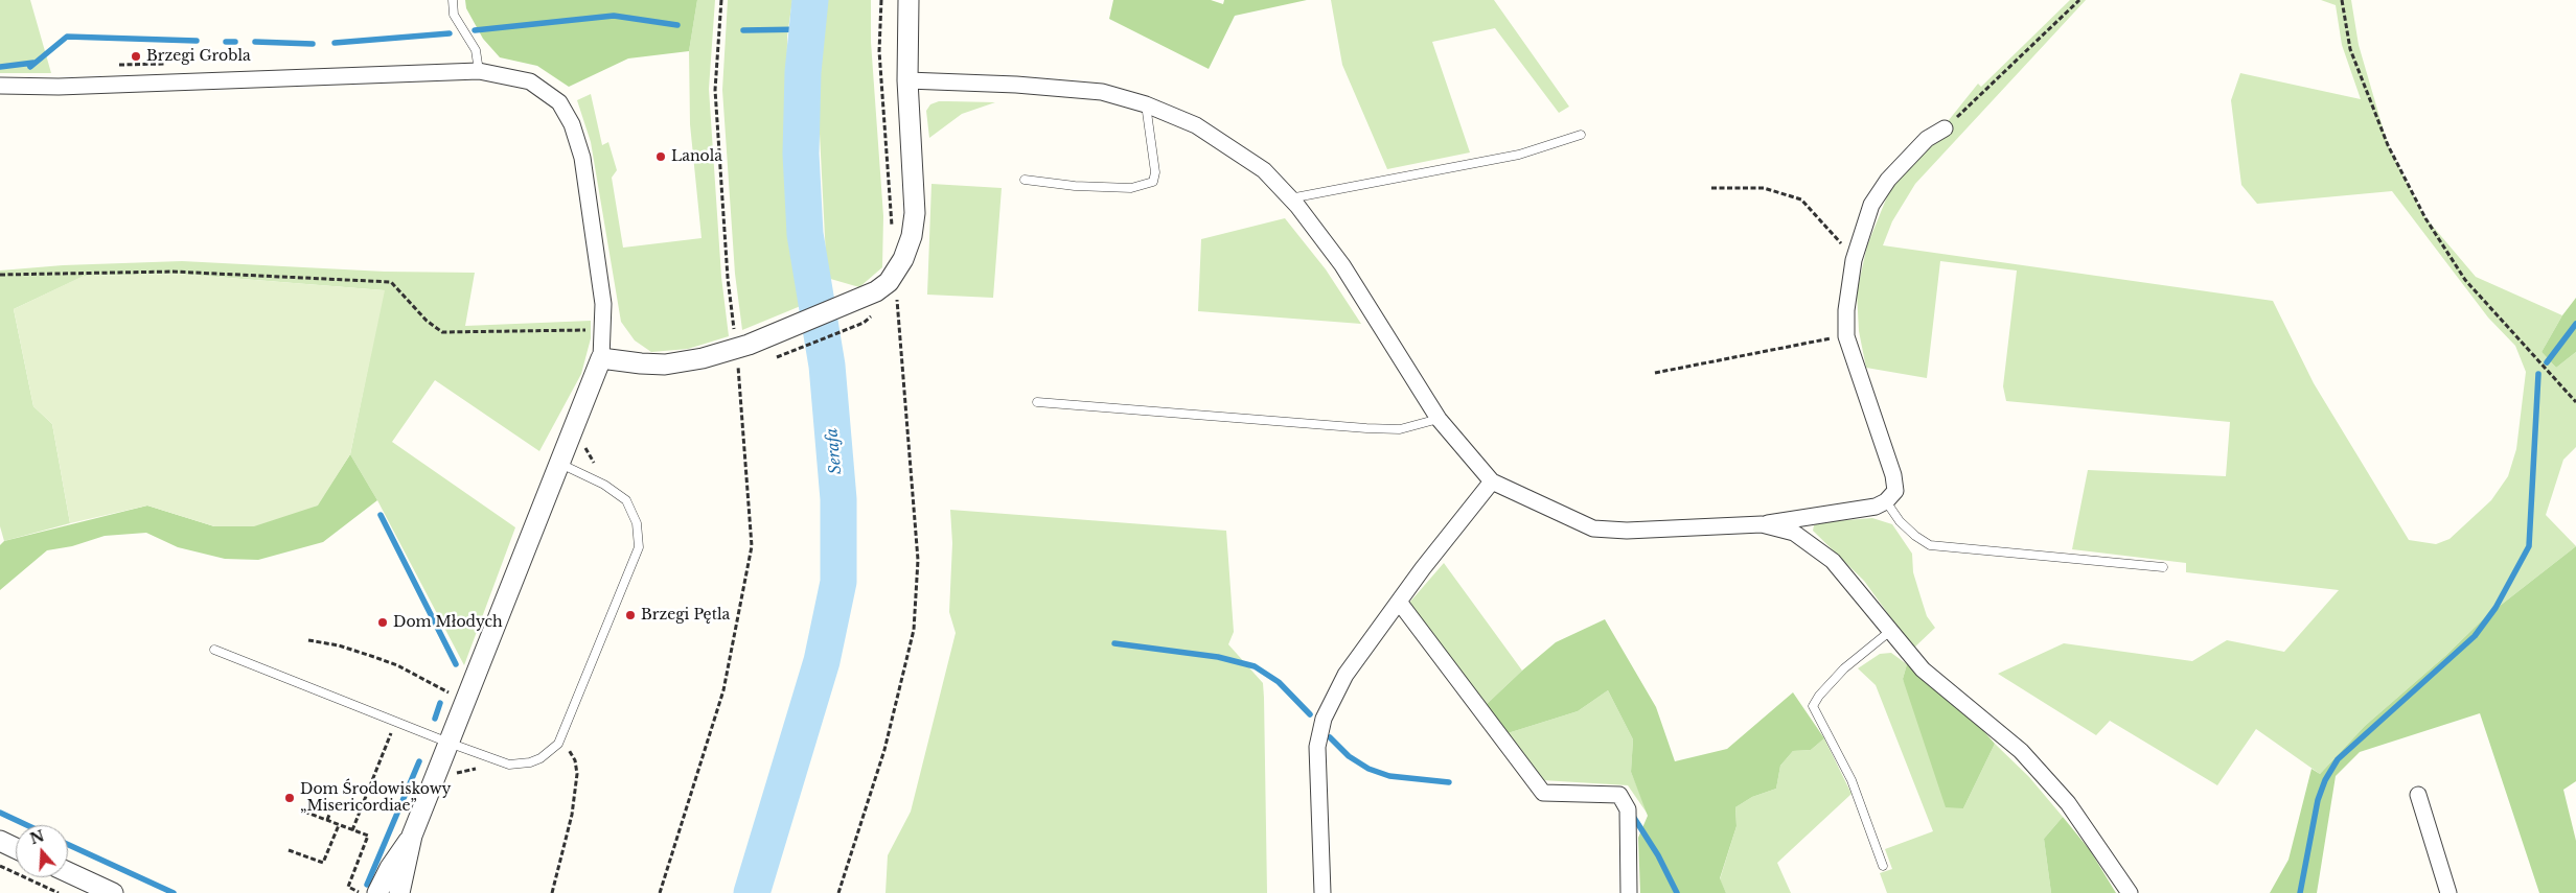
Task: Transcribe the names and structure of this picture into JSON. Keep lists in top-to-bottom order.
{
  "water": ["Serafa"],
  "places": [
    "Brzegi Grobla",
    "Lanola",
    "Brzegi Pętla",
    "Dom Młodych",
    "Dom Środowiskowy „Misericordiae”"
  ],
  "north": "top"
}
